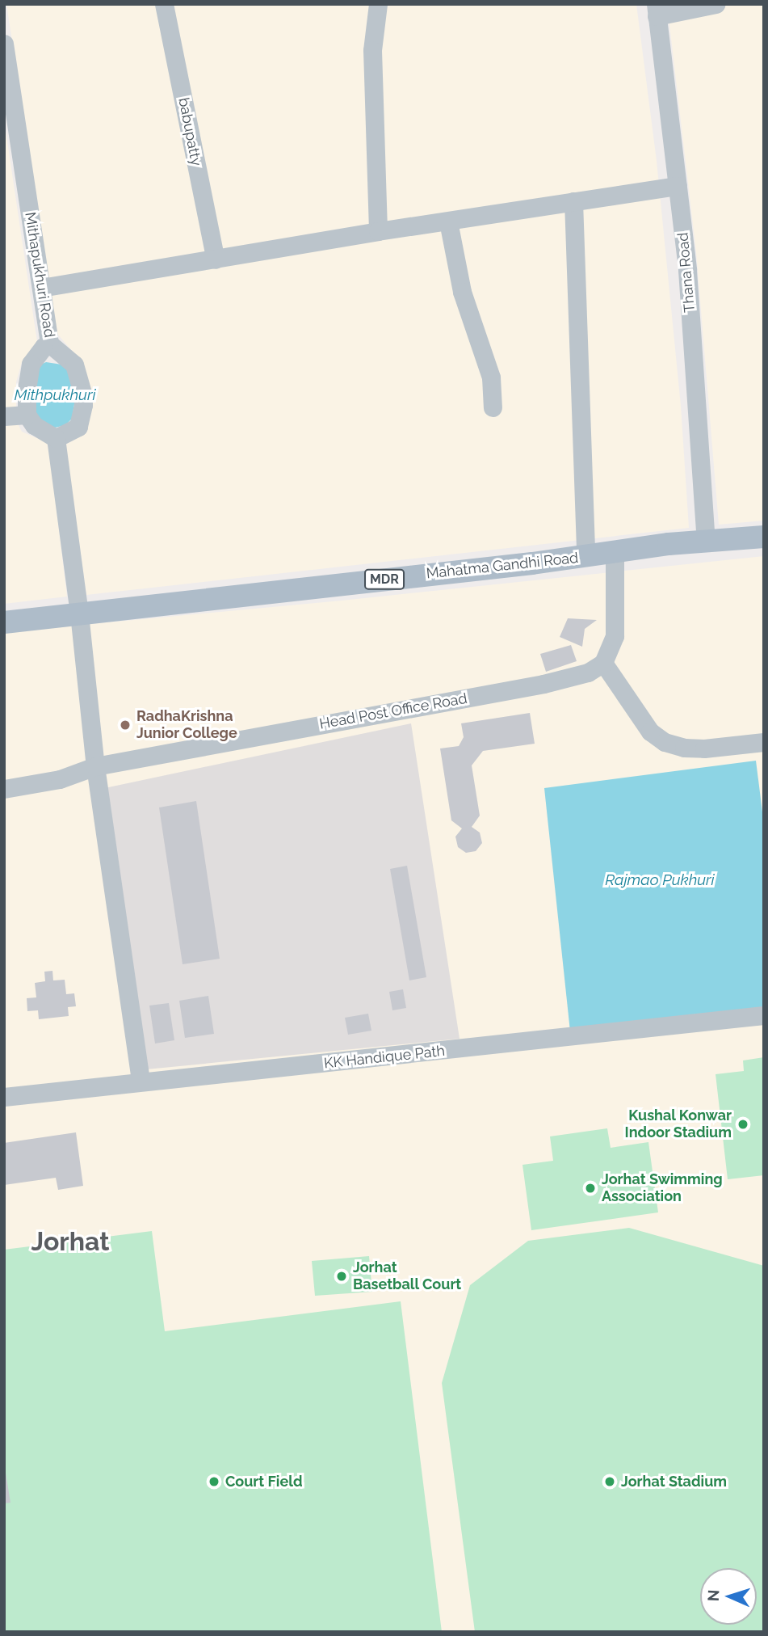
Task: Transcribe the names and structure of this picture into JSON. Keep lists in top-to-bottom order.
{
  "streets": {
    "main road": ["Mahatma Gandhi Road", "MDR"],
    "street": [
      "babupatty",
      "Thana Road",
      "Mithapukhuri Road",
      "Head Post Office Road",
      "KK Handique Path"
    ]
  },
  "crossings": [
    ["Thana Road", "Mahatma Gandhi Road"]
  ],
  "districts": ["Jorhat"],
  "water": ["Mithpukhuri", "Rajmao Pukhuri"],
  "places": [
    "RadhaKrishna Junior College",
    "Kushal Konwar Indoor Stadium",
    "Jorhat Swimming Association",
    "Jorhat Basetball Court",
    "Court Field",
    "Jorhat Stadium"
  ],
  "north": "left"
}
